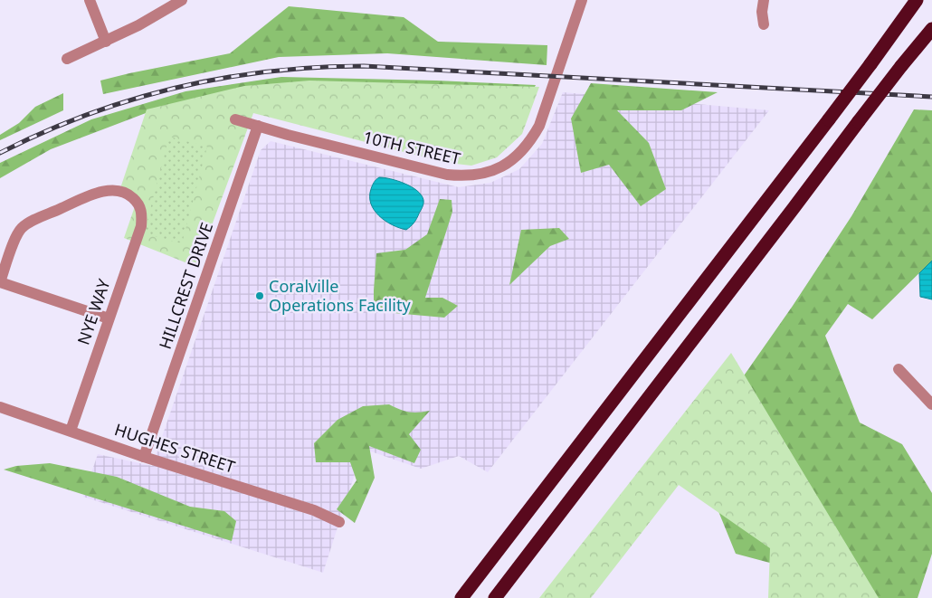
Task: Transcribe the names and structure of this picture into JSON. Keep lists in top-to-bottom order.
{
  "streets": {
    "street": [
      "10TH STREET",
      "HILLCREST DRIVE",
      "NYE WAY",
      "HUGHES STREET"
    ]
  },
  "crossings": [
    ["10TH STREET", "HILLCREST DRIVE"],
    ["HILLCREST DRIVE", "HUGHES STREET"],
    ["NYE WAY", "HUGHES STREET"]
  ],
  "places": ["Coralville Operations Facility"]
}
